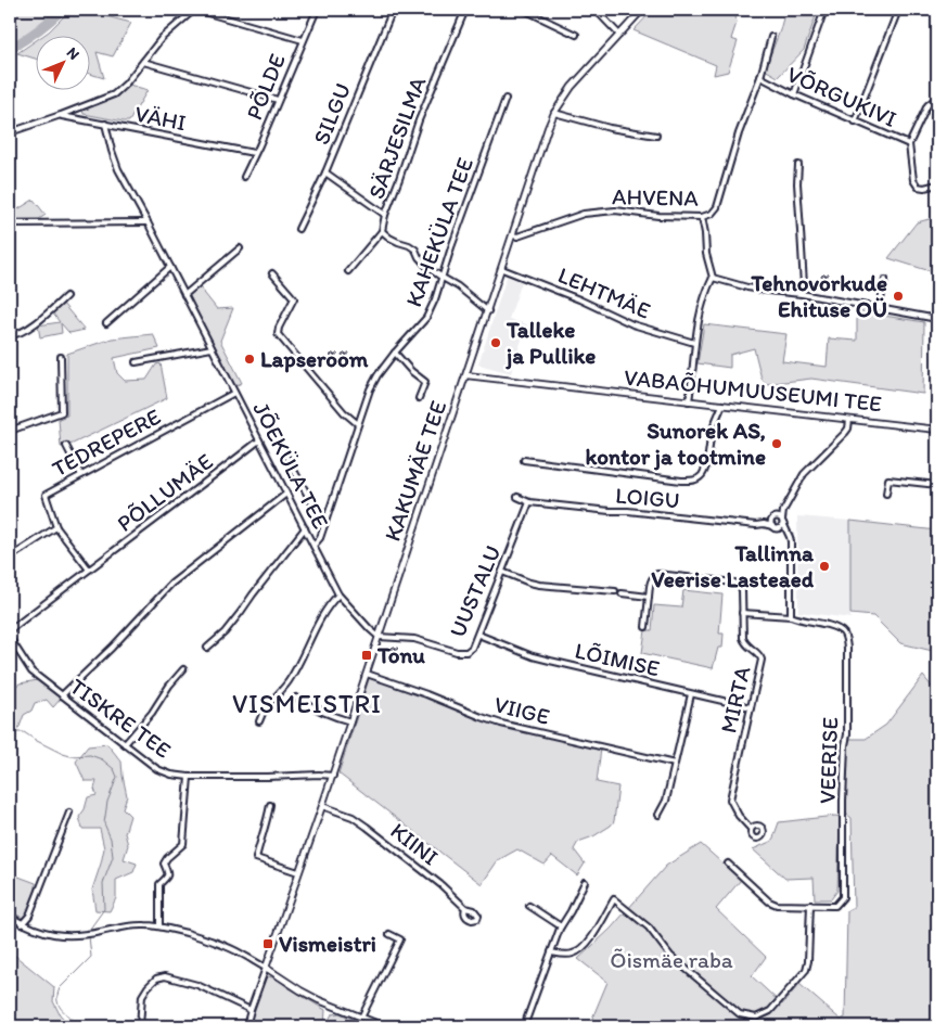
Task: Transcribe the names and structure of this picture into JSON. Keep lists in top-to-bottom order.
{
  "streets": {
    "street": [
      "PÕLDE",
      "VÕRGUKIVI",
      "SILGU",
      "VÄHI",
      "SÄRJESILMA",
      "AHVENA",
      "KAHEKÜLA TEE",
      "LEHTMÄE",
      "VABAÕHUMUUSEUMI TEE",
      "TEDREPERE",
      "JÕEKÜLA TEE",
      "KAKUMÄE TEE",
      "PÕLLUMÄE",
      "LOIGU",
      "UUSTALU",
      "LÕIMISE",
      "MIRTA",
      "VIIGE",
      "TISKRE TEE",
      "VEERISE",
      "KIINI"
    ]
  },
  "crossings": [
    ["PÕLDE", "VÄHI"],
    ["VÕRGUKIVI", "AHVENA"],
    ["VÄHI", "JÕEKÜLA TEE"],
    ["AHVENA", "KAKUMÄE TEE"],
    ["KAHEKÜLA TEE", "JÕEKÜLA TEE"],
    ["LEHTMÄE", "KAKUMÄE TEE"],
    ["VABAÕHUMUUSEUMI TEE", "KAKUMÄE TEE"],
    ["TEDREPERE", "JÕEKÜLA TEE"],
    ["JÕEKÜLA TEE", "KAKUMÄE TEE"],
    ["JÕEKÜLA TEE", "PÕLLUMÄE"],
    ["JÕEKÜLA TEE", "UUSTALU"],
    ["KAKUMÄE TEE", "UUSTALU"],
    ["KAKUMÄE TEE", "VIIGE"],
    ["KAKUMÄE TEE", "TISKRE TEE"],
    ["KAKUMÄE TEE", "KIINI"],
    ["LOIGU", "UUSTALU"],
    ["UUSTALU", "LÕIMISE"],
    ["LÕIMISE", "MIRTA"]
  ],
  "districts": ["VISMEISTRI"],
  "parks": ["Õismäe raba"],
  "places": {
    "other": [
      "Tehnovõrkude Ehituse OÜ",
      "Talleke ja Pullike",
      "Lapserõõm",
      "Sunorek AS, kontor ja tootmine",
      "Tallinna Veerise Lasteaed"
    ],
    "transit": ["Tõnu", "Vismeistri"]
  },
  "north": "top right"
}
